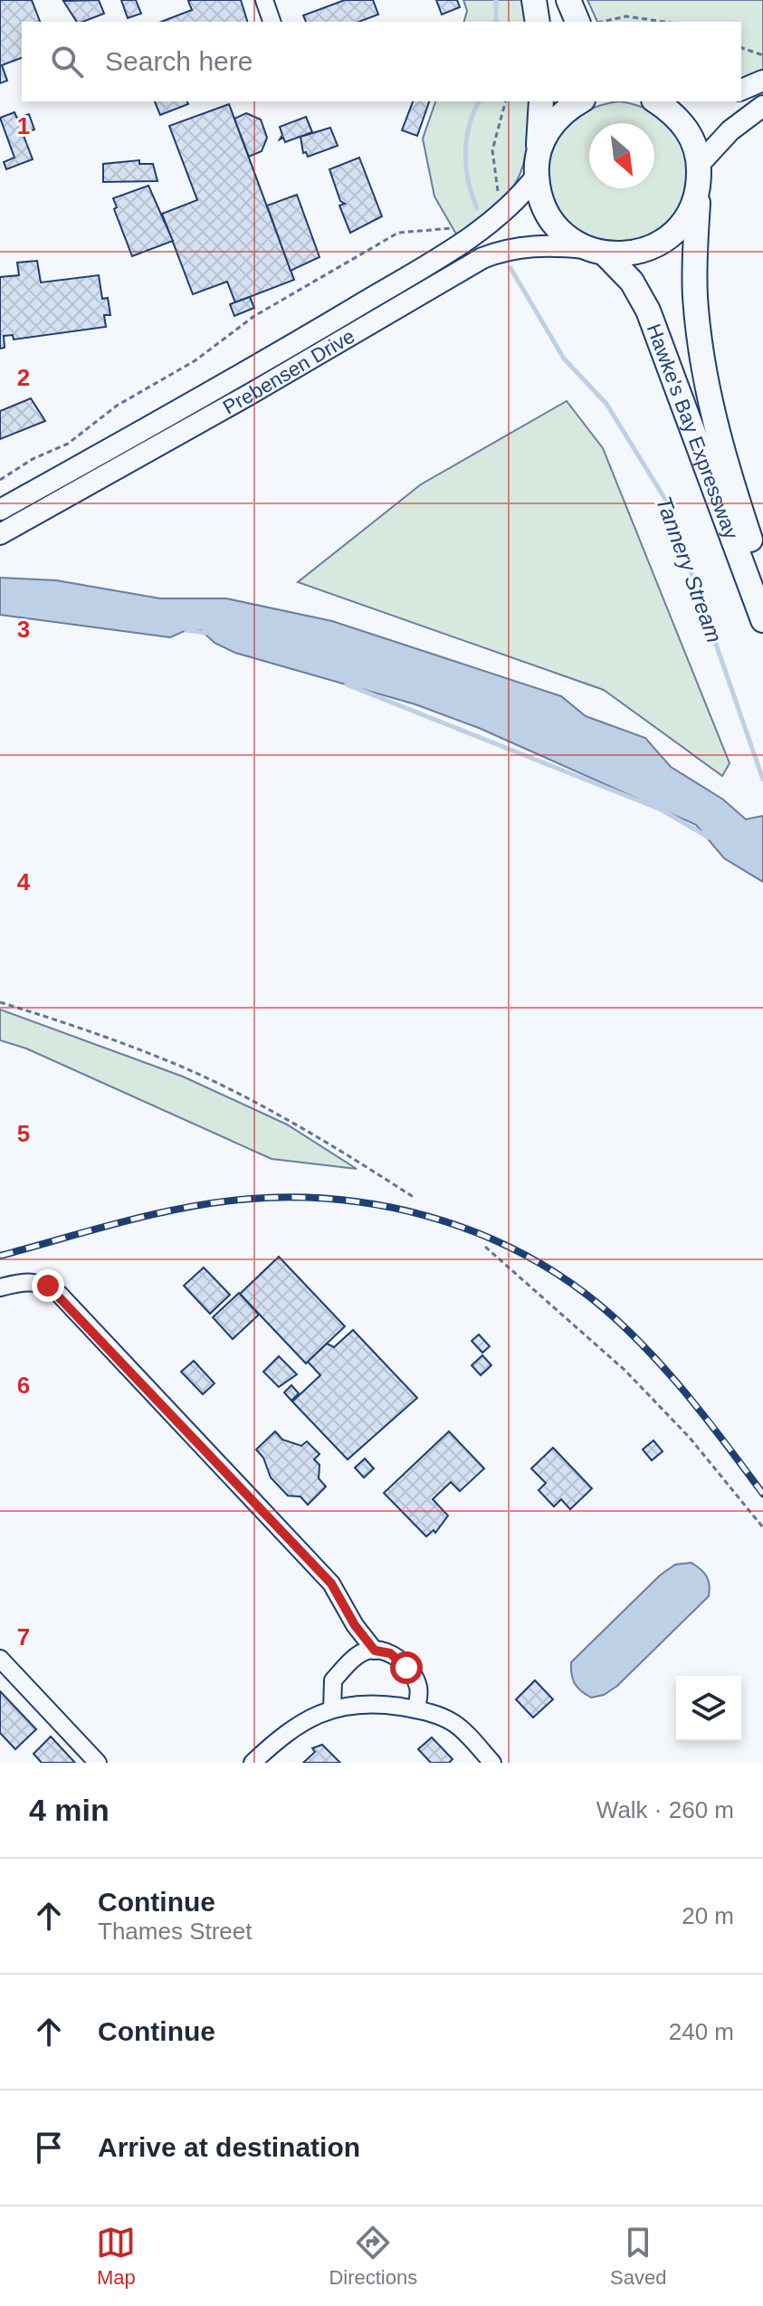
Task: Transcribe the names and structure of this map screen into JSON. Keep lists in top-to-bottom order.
{
  "streets": {
    "highway": ["Hawke's Bay Expressway"],
    "main road": ["Prebensen Drive"]
  },
  "crossings": [
    ["Prebensen Drive", "Hawke's Bay Expressway"]
  ],
  "water": ["Tannery Stream"],
  "north": "bottom right",
  "page": {
    "search": "Search here",
    "heading": ["4 min", "Walk · 260 m"],
    "list": [
      ["Continue", "Thames Street", "20 m"],
      ["Continue", "240 m"],
      "Arrive at destination"
    ],
    "nav": ["Map", "Directions", "Saved"]
  },
  "grid": {
    "rows": [
      "1",
      "2",
      "3",
      "4",
      "5",
      "6",
      "7"
    ]
  }
}
